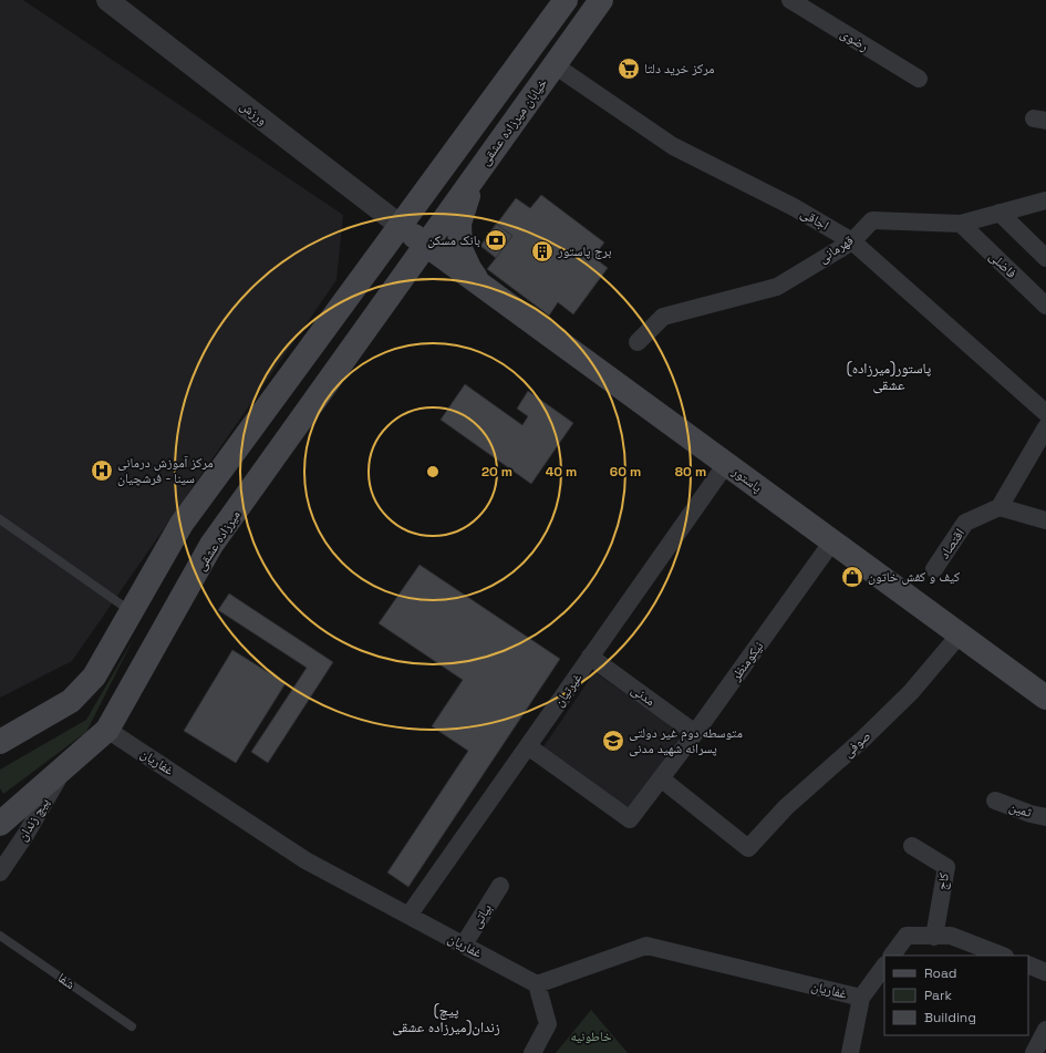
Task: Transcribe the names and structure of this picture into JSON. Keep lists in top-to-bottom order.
{
  "streets": {
    "main road": ["خیابان میرزاده عشقی", "پاستور", "میرزاده عشقی"],
    "street": [
      "رضوی",
      "ورزش",
      "اجاقی",
      "قهرمانی",
      "فاضلی",
      "اقتصاد",
      "نیکومنظر",
      "غیرتیان",
      "مدنی",
      "صوفی",
      "غفاریان",
      "ثمین",
      "پیچ زندان",
      "کاج",
      "بیاتی"
    ],
    "lane": ["شفا"]
  },
  "crossings": [
    ["ورزش", "پاستور"],
    ["خیابان میرزاده عشقی", "اجاقی"],
    ["خیابان میرزاده عشقی", "پاستور"],
    ["خیابان میرزاده عشقی", "میرزاده عشقی"],
    ["اجاقی", "قهرمانی"],
    ["قهرمانی", "فاضلی"],
    ["پاستور", "میرزاده عشقی"],
    ["پاستور", "نیکومنظر"],
    ["پاستور", "غیرتیان"],
    ["پاستور", "صوفی"],
    ["میرزاده عشقی", "غفاریان"],
    ["میرزاده عشقی", "پیچ زندان"],
    ["نیکومنظر", "غیرتیان"],
    ["نیکومنظر", "مدنی"],
    ["نیکومنظر", "صوفی"],
    ["غیرتیان", "مدنی"],
    ["غیرتیان", "غفاریان"],
    ["غفاریان", "بیاتی"]
  ],
  "districts": ["(پاستور(میرزاده عشقی", "(پیچ زندان(میرزاده عشقی"],
  "parks": ["خاطونیه"],
  "places": {
    "supermarket": ["مرکز خرید دلتا"],
    "bank": ["بانک مسکن"],
    "building": ["برج پاستور"],
    "hospital": ["مرکز آموزش درمانی سینا - فرشچیان"],
    "shop": ["کیف و کفش خاتون"],
    "school or university": ["متوسطه دوم غیر دولتی پسرانه شهید مدنی"]
  },
  "legend": ["Road", "Park", "Building"],
  "rings": [
    "20 m",
    "40 m",
    "60 m",
    "80 m"
  ]
}
